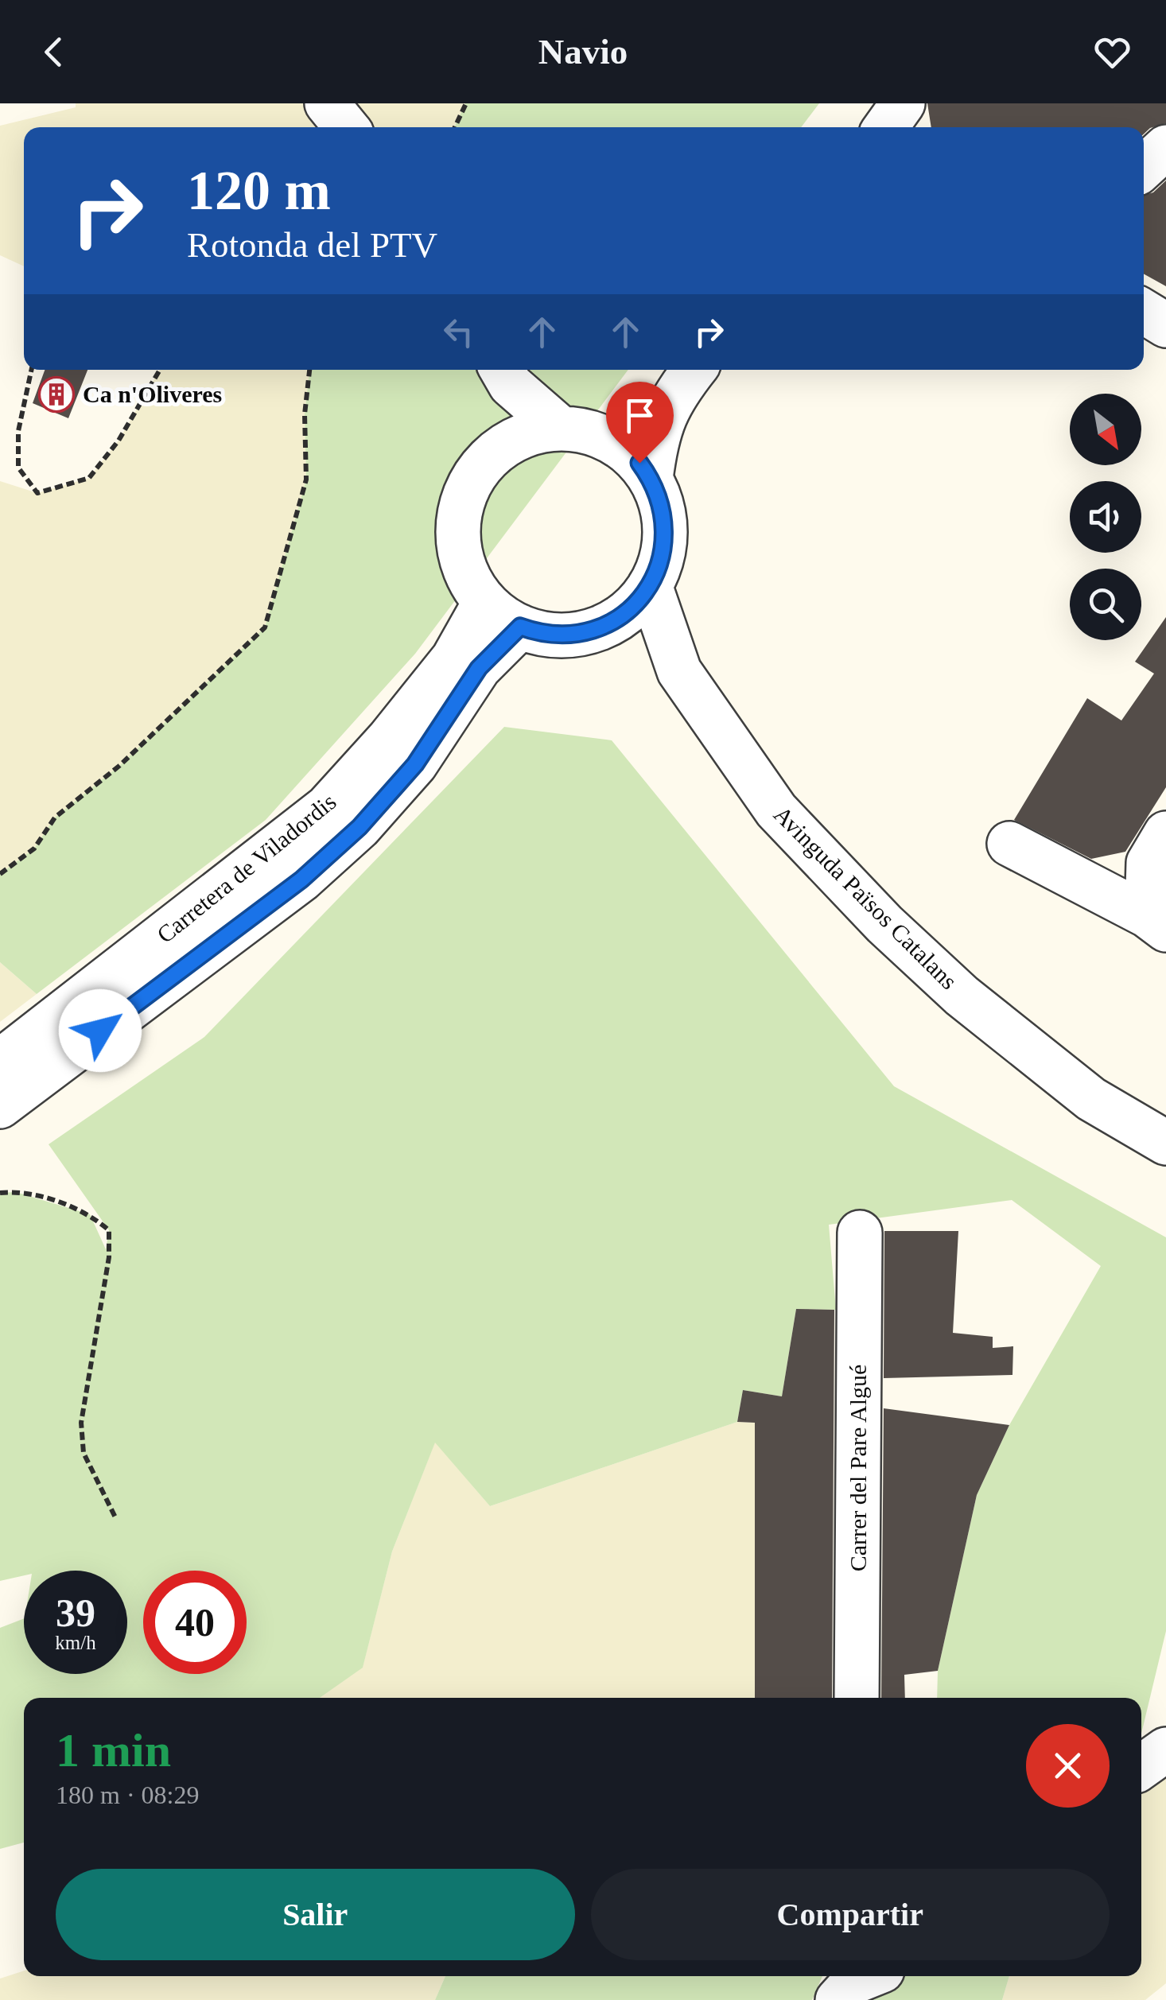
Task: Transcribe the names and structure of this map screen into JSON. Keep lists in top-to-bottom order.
{
  "streets": {
    "street": ["Carretera de Viladordis", "Avinguda Països Catalans", "Carrer del Pare Algué"]
  },
  "crossings": [
    ["Carretera de Viladordis", "Avinguda Països Catalans"]
  ],
  "places": {
    "building": ["Ca n'Oliveres"]
  },
  "north": "bottom right",
  "page": {
    "header": "Navio",
    "turn": ["120 m", "Rotonda del PTV"],
    "speed": "39 km/h",
    "limit": "40",
    "heading": ["1 min", "180 m · 08:29"],
    "buttons": ["Salir", "Compartir"]
  }
}
